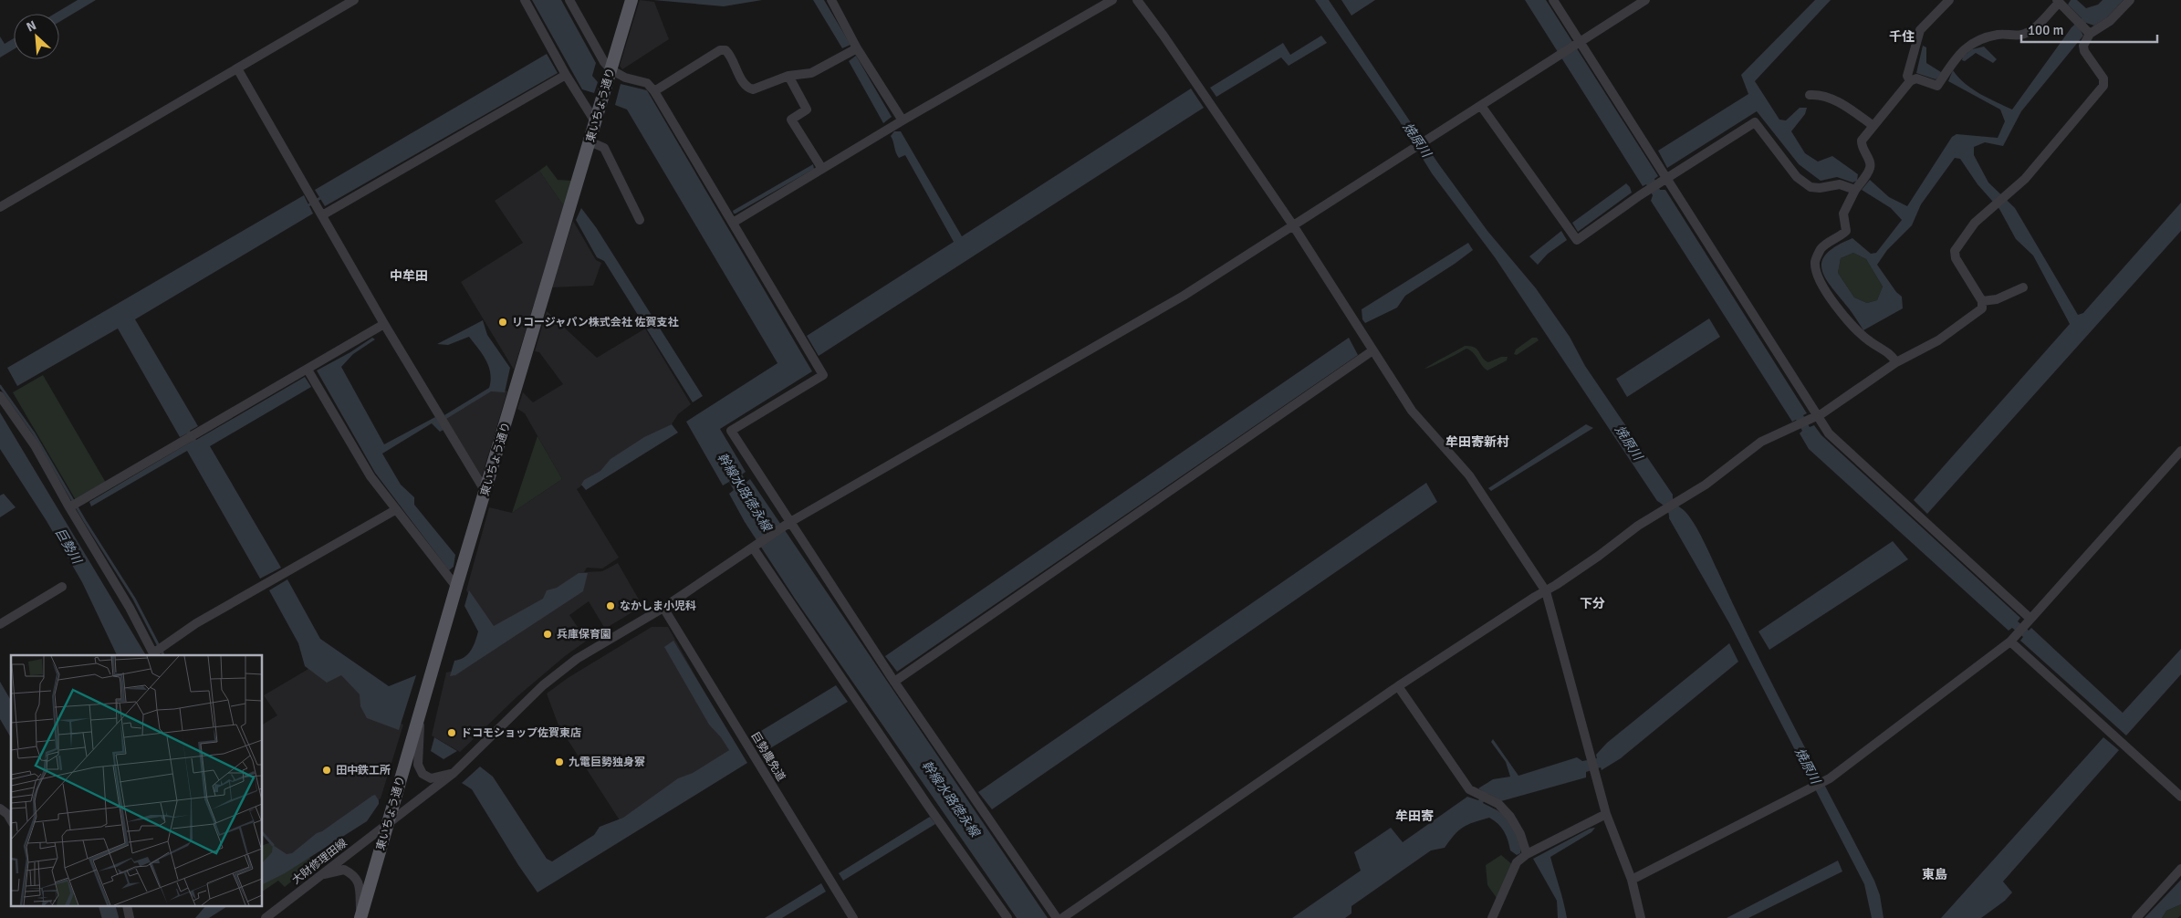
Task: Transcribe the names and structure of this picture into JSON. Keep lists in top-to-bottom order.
{
  "streets": {
    "main road": ["東いちょう通り"],
    "street": ["巨勢農免道", "大財修理田線"]
  },
  "crossings": [
    ["東いちょう通り", "大財修理田線"],
    ["巨勢農免道", "大財修理田線"]
  ],
  "districts": [
    "千住",
    "中牟田",
    "牟田寄新村",
    "下分",
    "牟田寄",
    "東島"
  ],
  "water": ["焼原川", "幹線水路徳永線", "巨勢川"],
  "places": [
    "リコージャパン株式会社 佐賀支社",
    "なかしま小児科",
    "兵庫保育園",
    "ドコモショップ佐賀東店",
    "九電巨勢独身寮",
    "田中鉄工所"
  ],
  "scale_bar": "100 m",
  "north": "top left"
}
